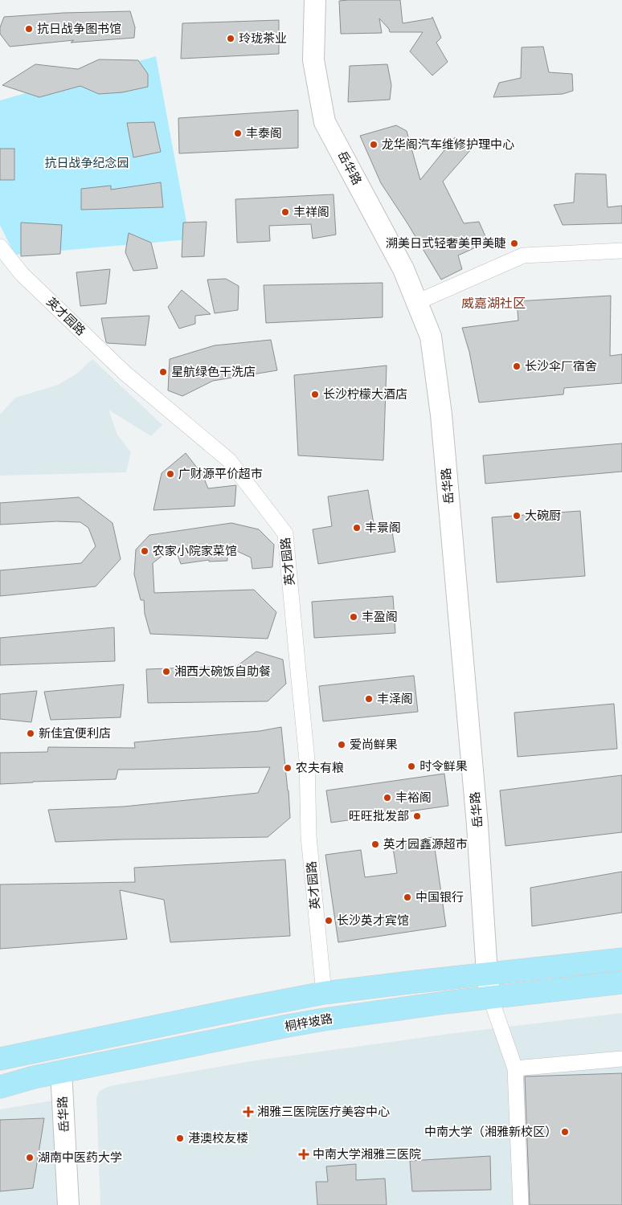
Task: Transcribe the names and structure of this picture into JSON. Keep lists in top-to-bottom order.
{
  "streets": {
    "main road": ["桐梓坡路"],
    "street": ["岳华路", "英才园路"]
  },
  "crossings": [
    ["岳华路", "桐梓坡路"]
  ],
  "districts": ["威嘉湖社区"],
  "parks": ["抗日战争纪念园"],
  "places": {
    "other": [
      "抗日战争图书馆",
      "玲珑茶业",
      "丰泰阁",
      "龙华阁汽车维修护理中心",
      "丰祥阁",
      "溯美日式轻奢美甲美睫",
      "长沙伞厂宿舍",
      "星航绿色干洗店",
      "长沙柠檬大酒店",
      "广财源平价超市",
      "大碗厨",
      "丰景阁",
      "农家小院家菜馆",
      "丰盈阁",
      "湘西大碗饭自助餐",
      "丰泽阁",
      "新佳宜便利店",
      "爱尚鲜果",
      "时令鲜果",
      "农夫有粮",
      "丰裕阁",
      "旺旺批发部",
      "英才园鑫源超市",
      "中国银行",
      "长沙英才宾馆",
      "中南大学（湘雅新校区）",
      "港澳校友楼",
      "湖南中医药大学"
    ],
    "health": ["湘雅三医院医疗美容中心", "中南大学湘雅三医院"]
  }
}
